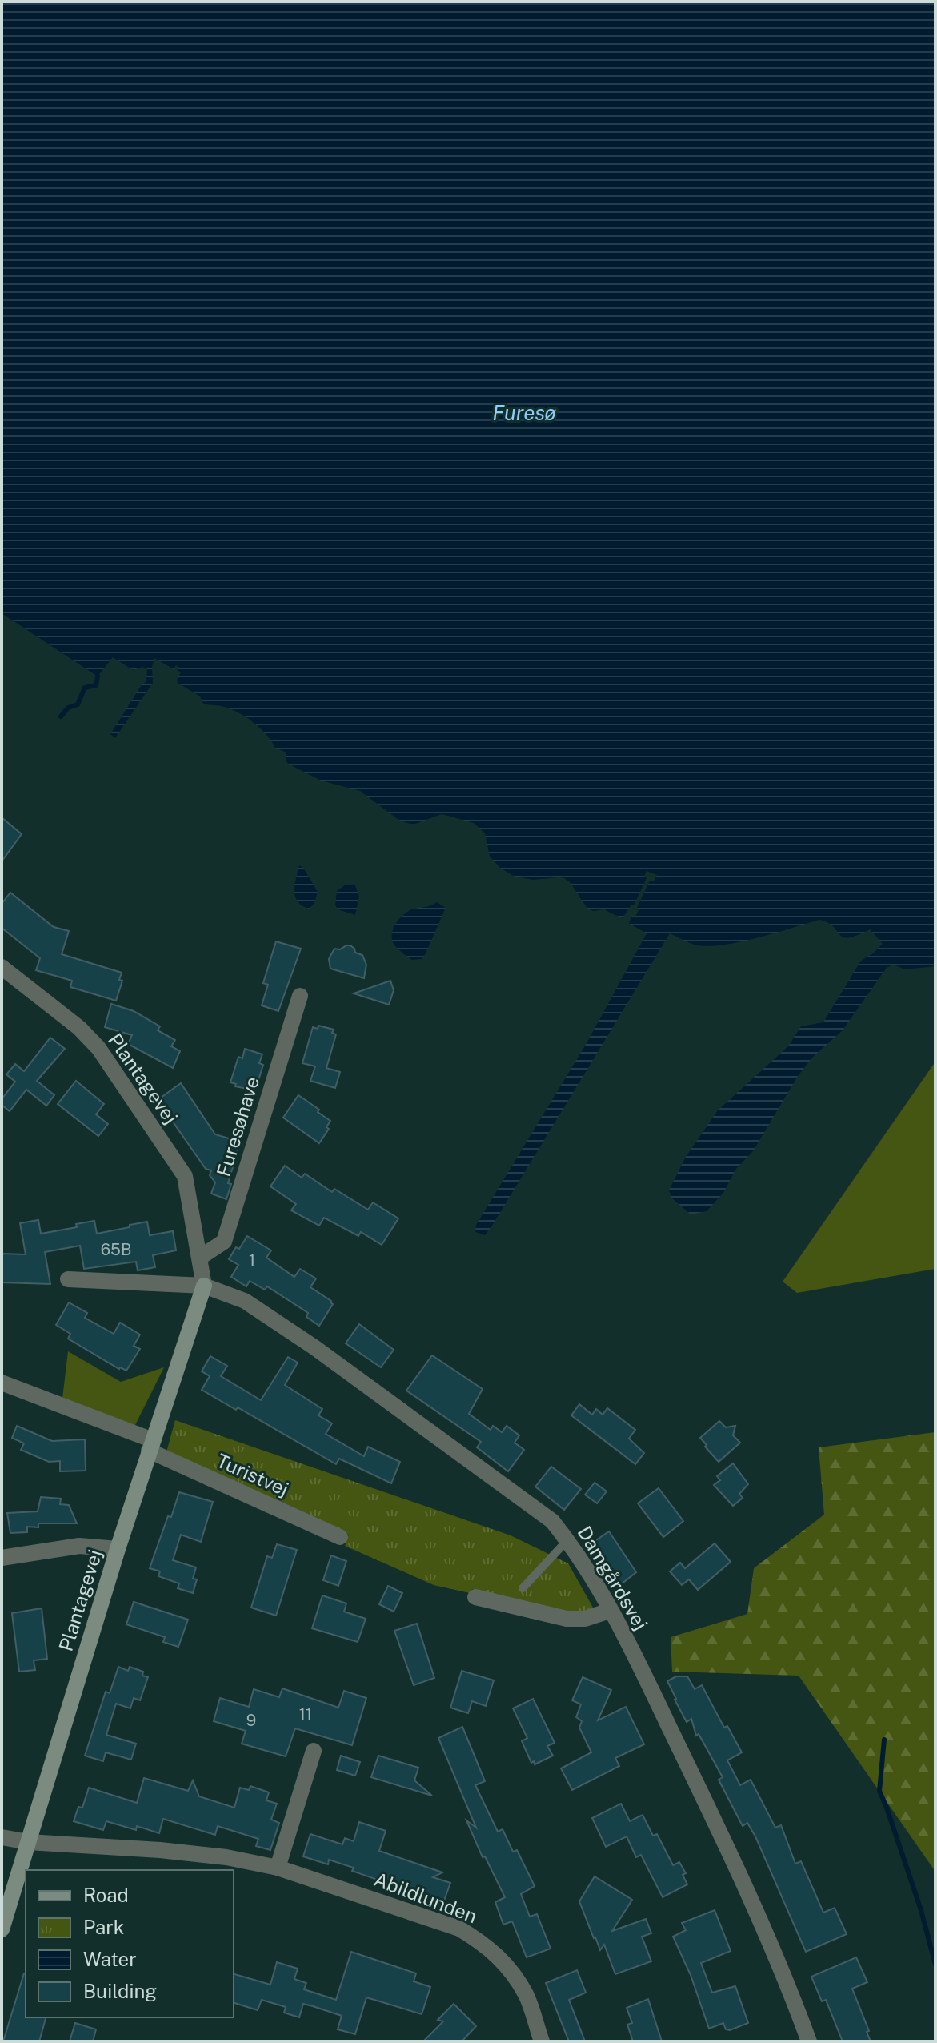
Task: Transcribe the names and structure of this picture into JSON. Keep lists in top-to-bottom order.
{
  "streets": {
    "street": [
      "Plantagevej",
      "Furesøhave",
      "Turistvej",
      "Damgårdsvej",
      "Abildlunden"
    ]
  },
  "crossings": [
    ["Plantagevej", "Furesøhave"],
    ["Plantagevej", "Turistvej"],
    ["Plantagevej", "Damgårdsvej"],
    ["Plantagevej", "Abildlunden"]
  ],
  "water": ["Furesø"],
  "house_numbers": [
    "65B",
    "1",
    "11",
    "9"
  ],
  "legend": [
    "Road",
    "Park",
    "Water",
    "Building"
  ]
}
